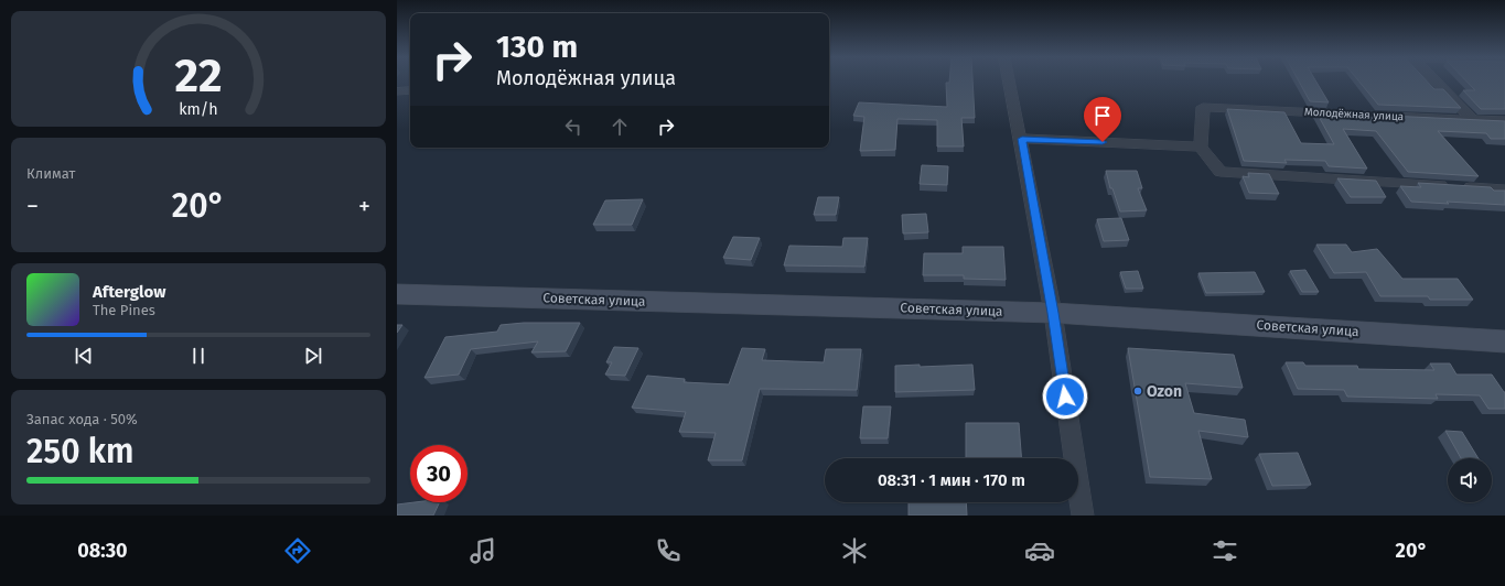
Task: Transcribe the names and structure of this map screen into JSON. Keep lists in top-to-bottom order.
{
  "streets": {
    "main road": ["Советская улица"],
    "street": ["Молодёжная улица"]
  },
  "places": ["Ozon"],
  "page": {
    "turn": ["130 m", "Молодёжная улица"],
    "tile": [
      "Климат",
      ["Запас хода · 50%", "250 km"]
    ],
    "heat": ["−", "20°", "+"],
    "song": ["Afterglow", "The Pines"],
    "limit": "30",
    "trip": "08:31 · 1 мин · 170 m",
    "tabs": ["08:30", "20°"],
    "gauge": ["22", "km/h"]
  }
}
